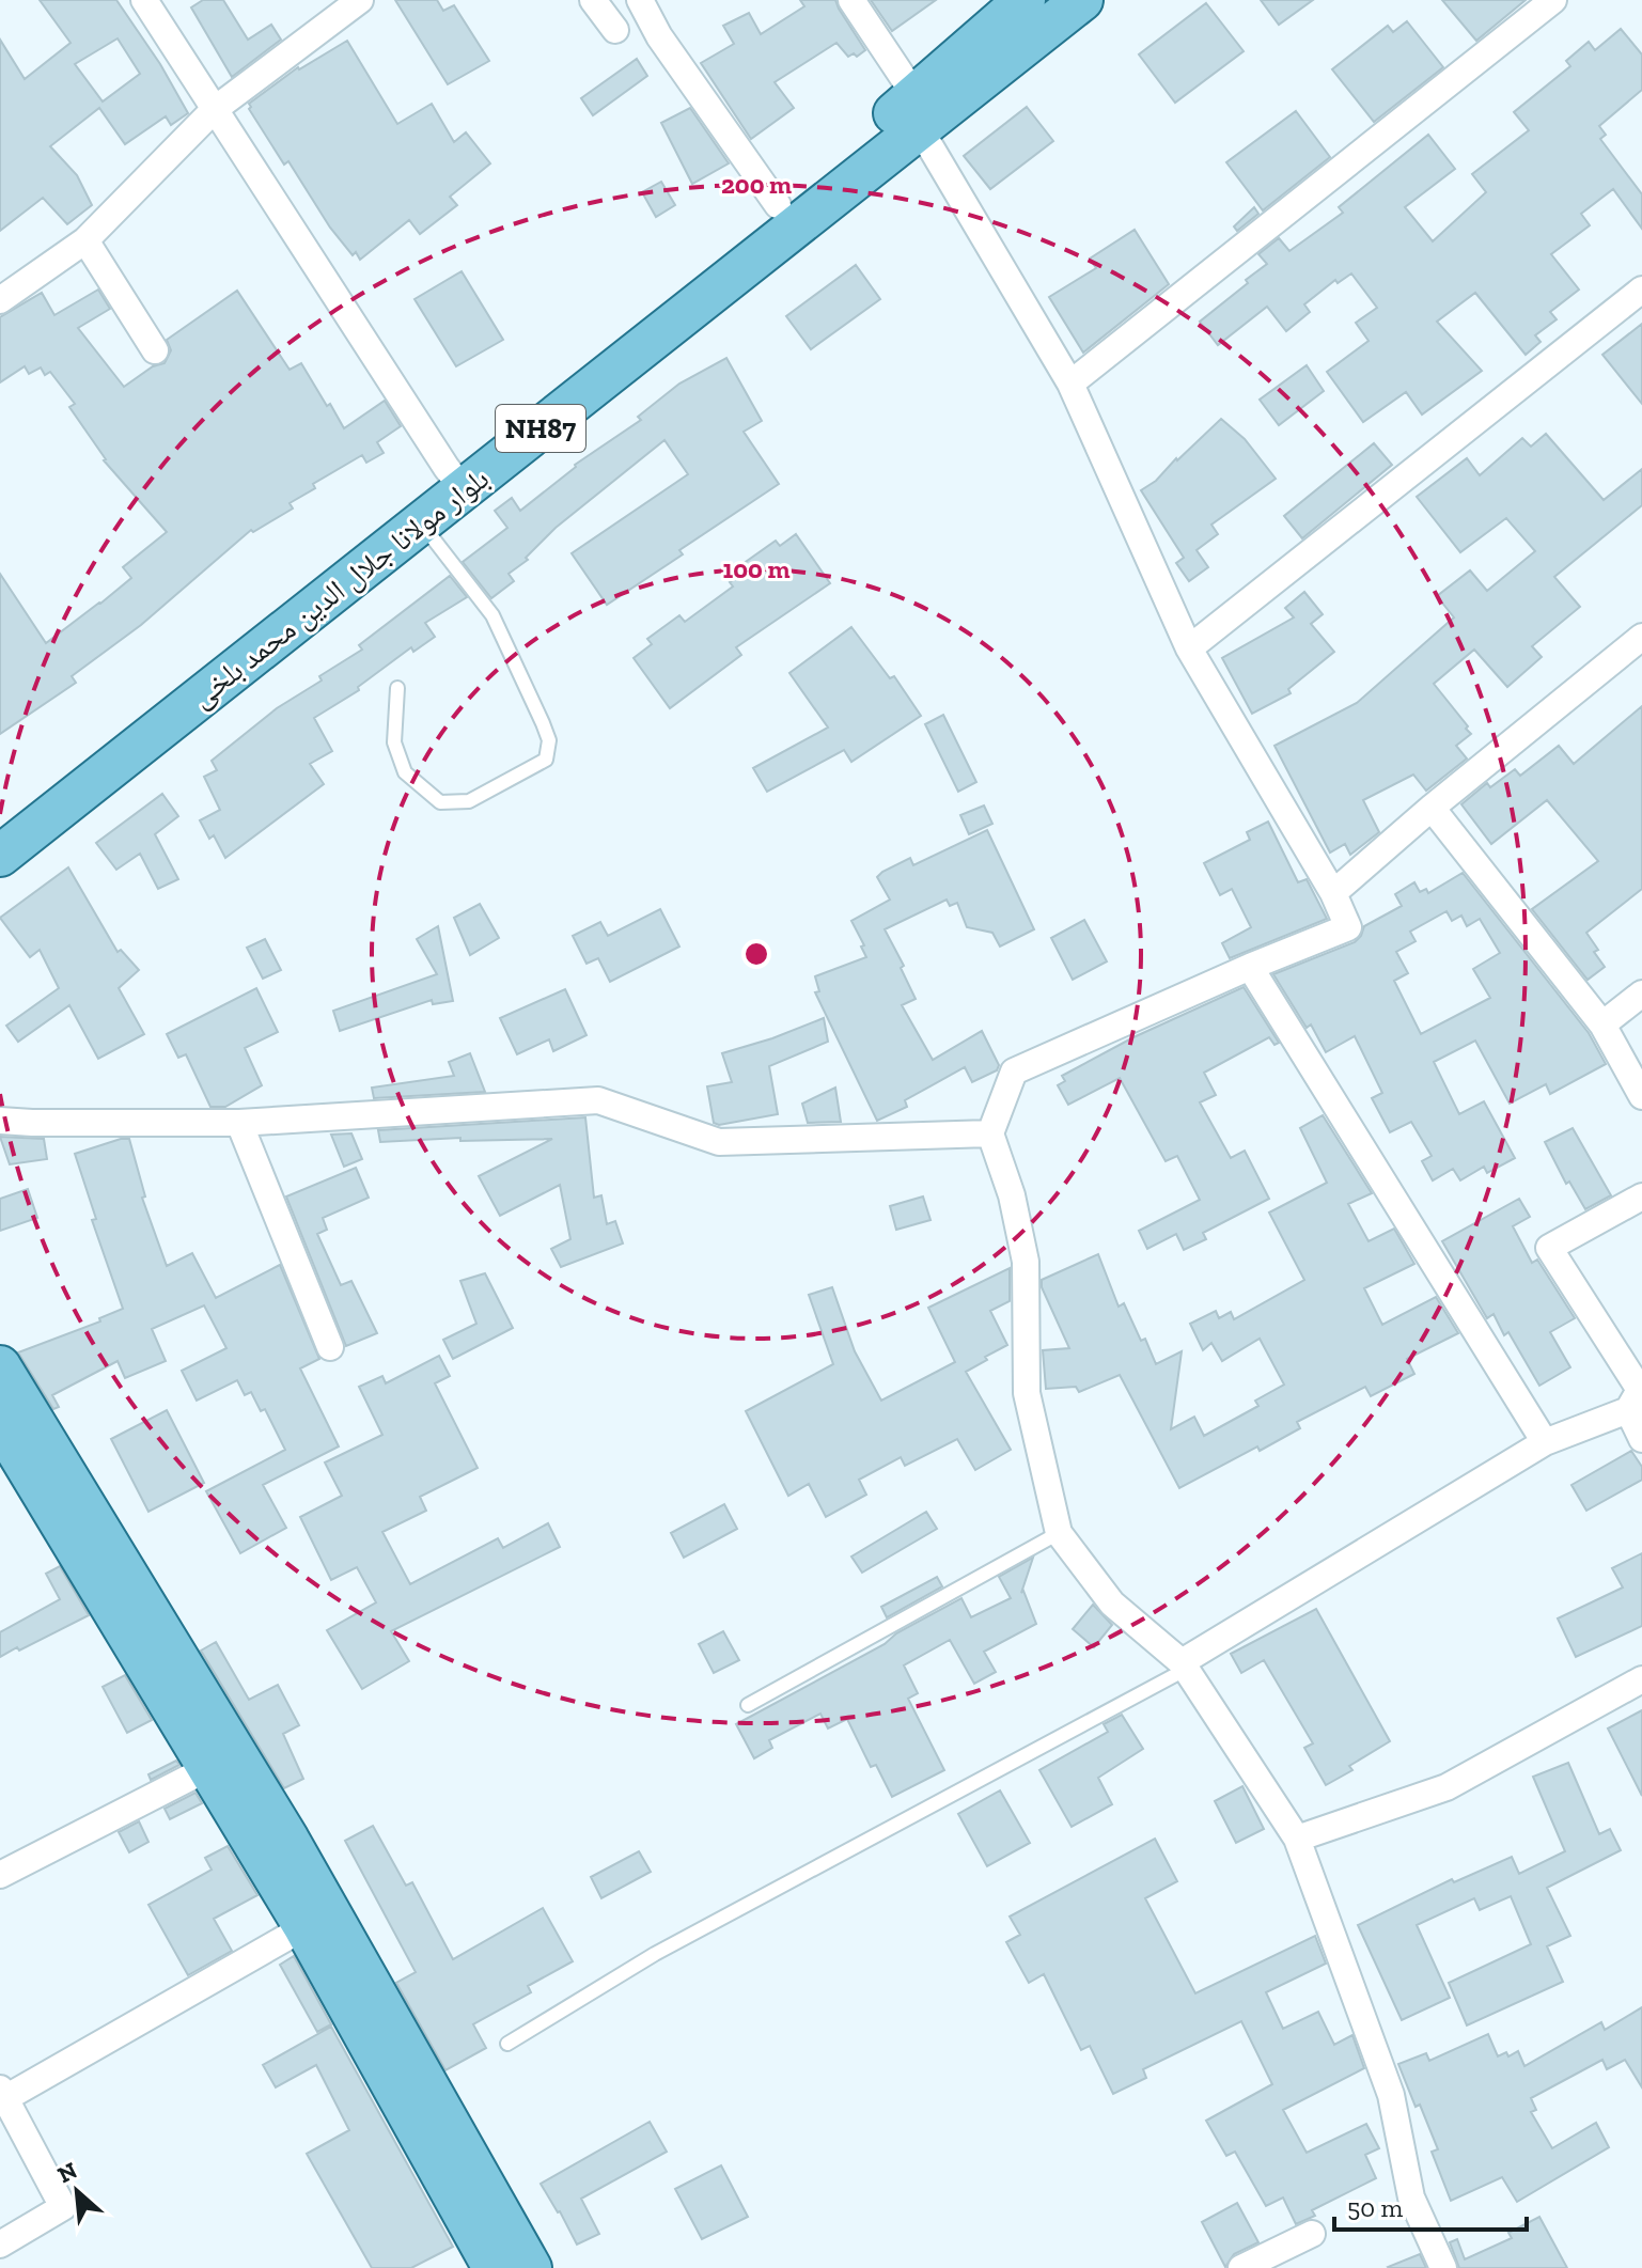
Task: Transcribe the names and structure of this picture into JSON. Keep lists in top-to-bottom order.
{
  "streets": {
    "main road": ["NH87", "بلوار مولانا جلال الدین محمد بلخی"]
  },
  "scale_bar": "50 m",
  "north": "top left",
  "rings": ["200 m", "100 m"]
}
